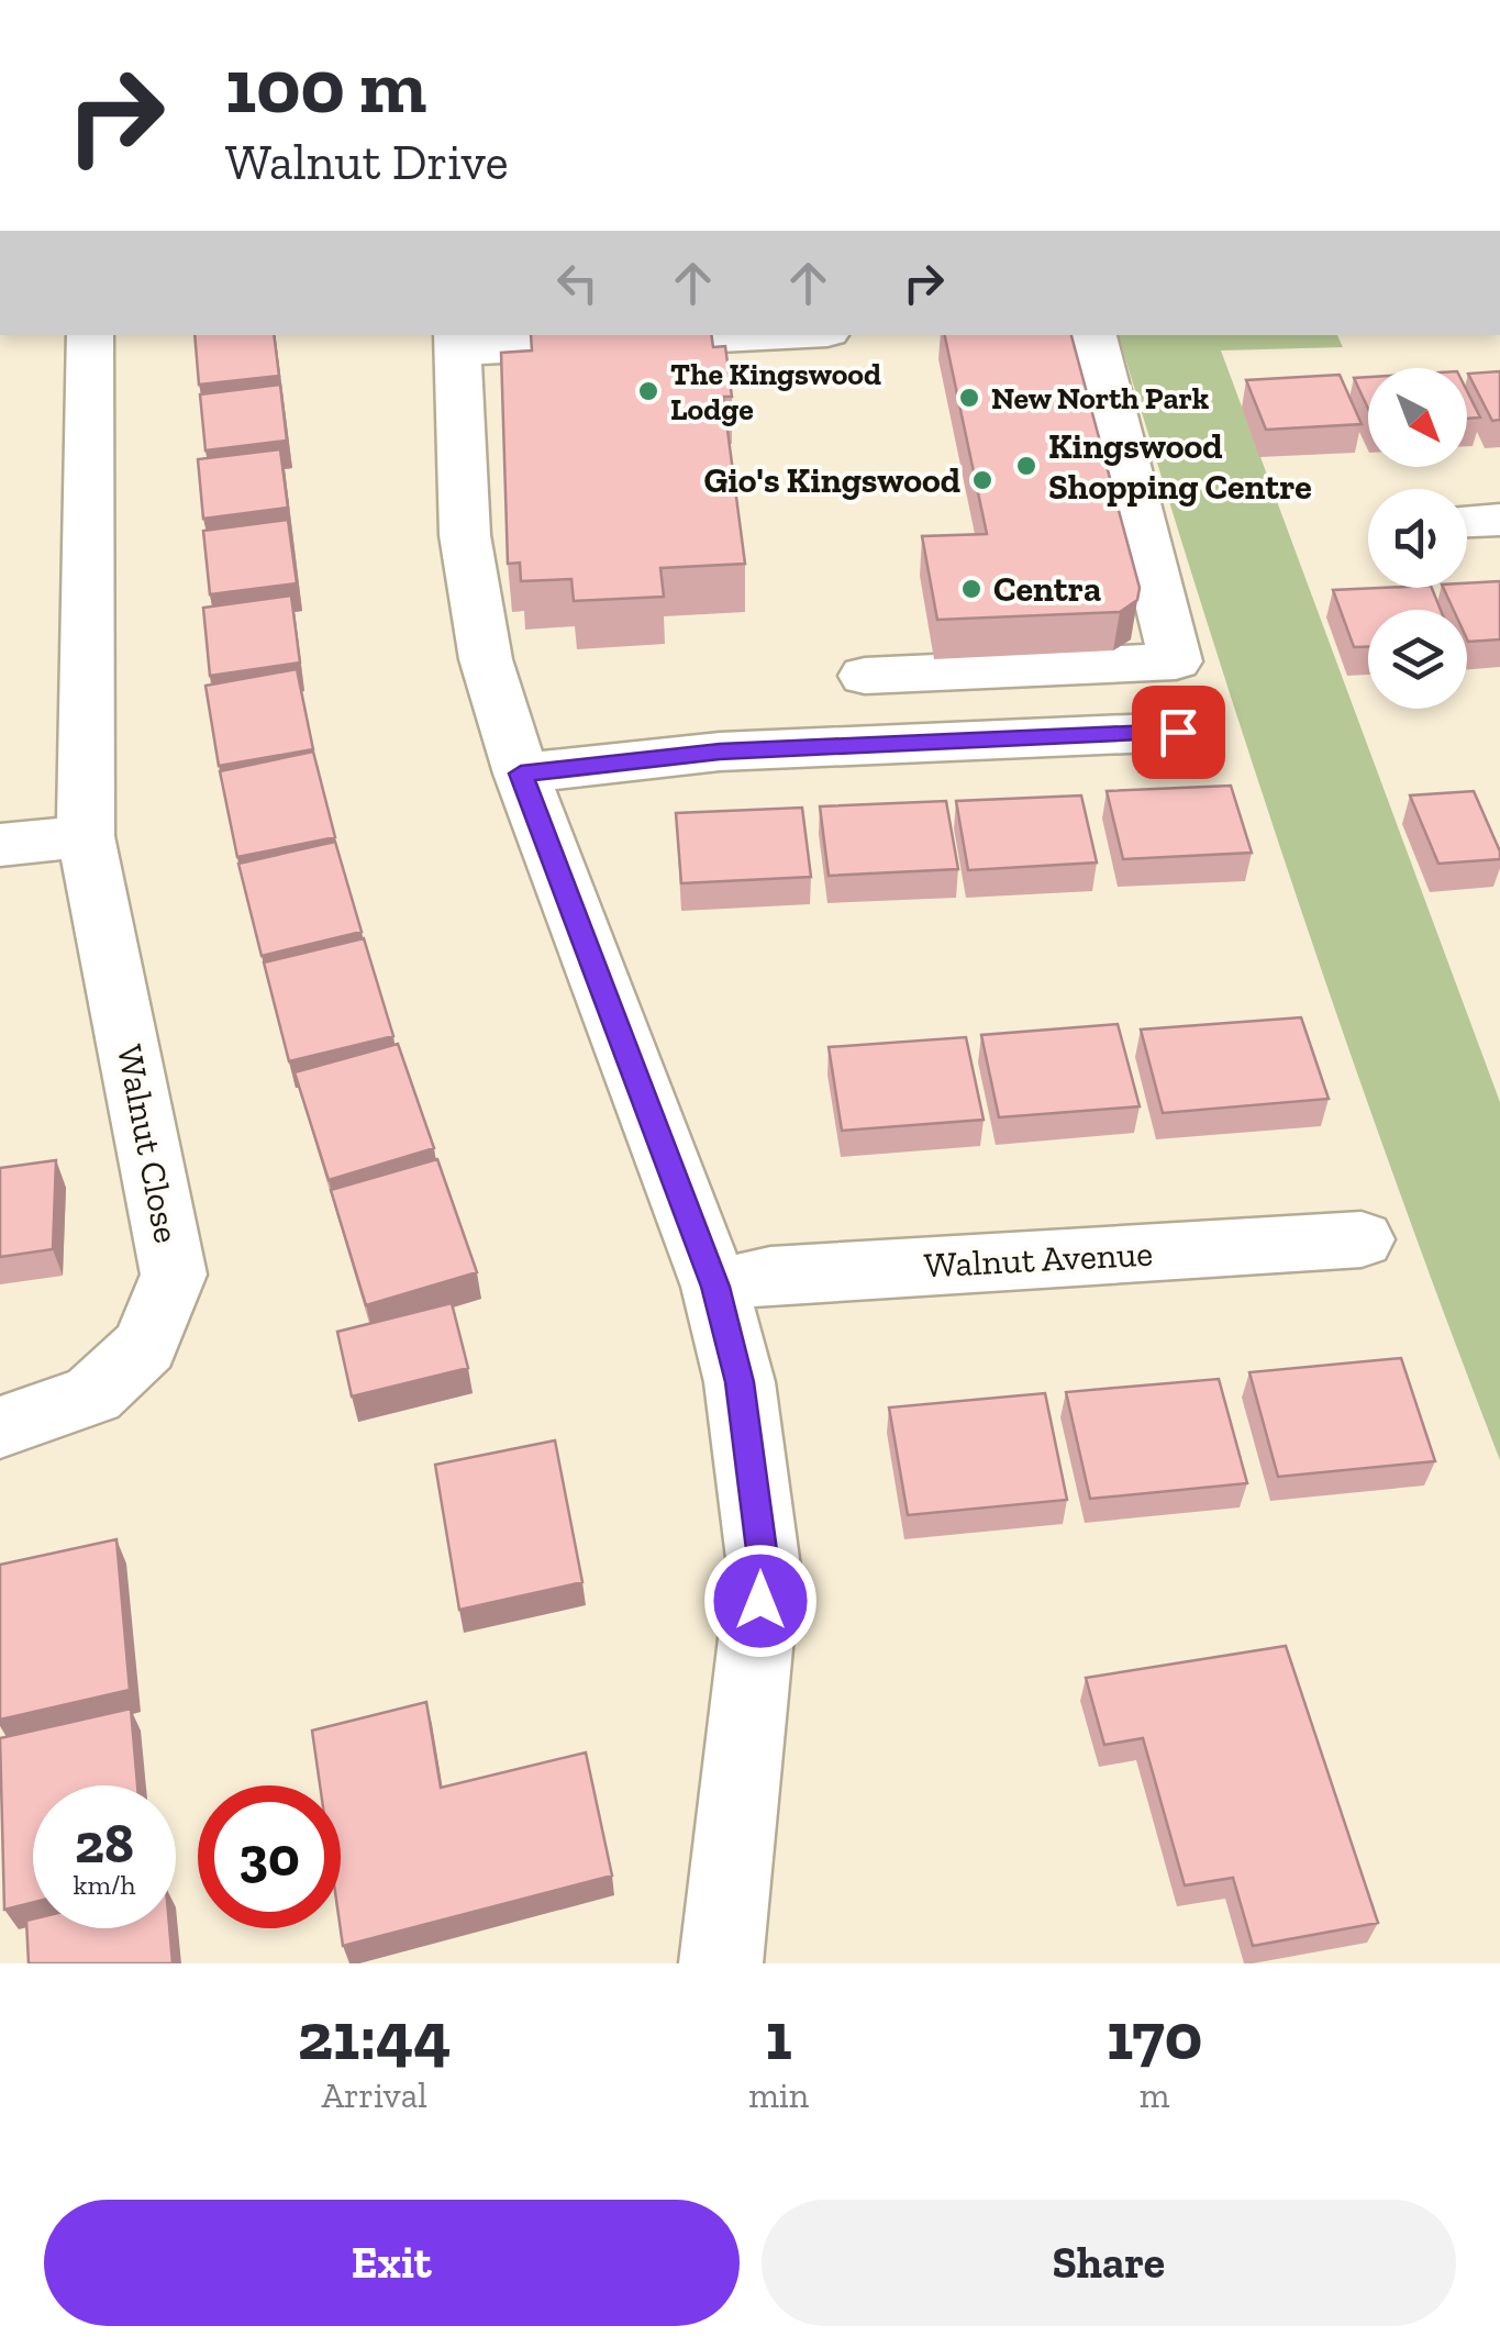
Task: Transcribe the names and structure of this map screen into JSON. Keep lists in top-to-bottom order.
{
  "streets": {
    "street": ["Walnut Close", "Walnut Avenue"]
  },
  "places": [
    "The Kingswood Lodge",
    "New North Park",
    "Kingswood Shopping Centre",
    "Gio's Kingswood",
    "Centra"
  ],
  "north": "bottom right",
  "page": {
    "turn": ["100 m", "Walnut Drive"],
    "speed": "28 km/h",
    "limit": "30",
    "eta": [
      "21:44",
      "Arrival",
      "1",
      "min",
      "170",
      "m"
    ],
    "buttons": ["Exit", "Share"]
  }
}
